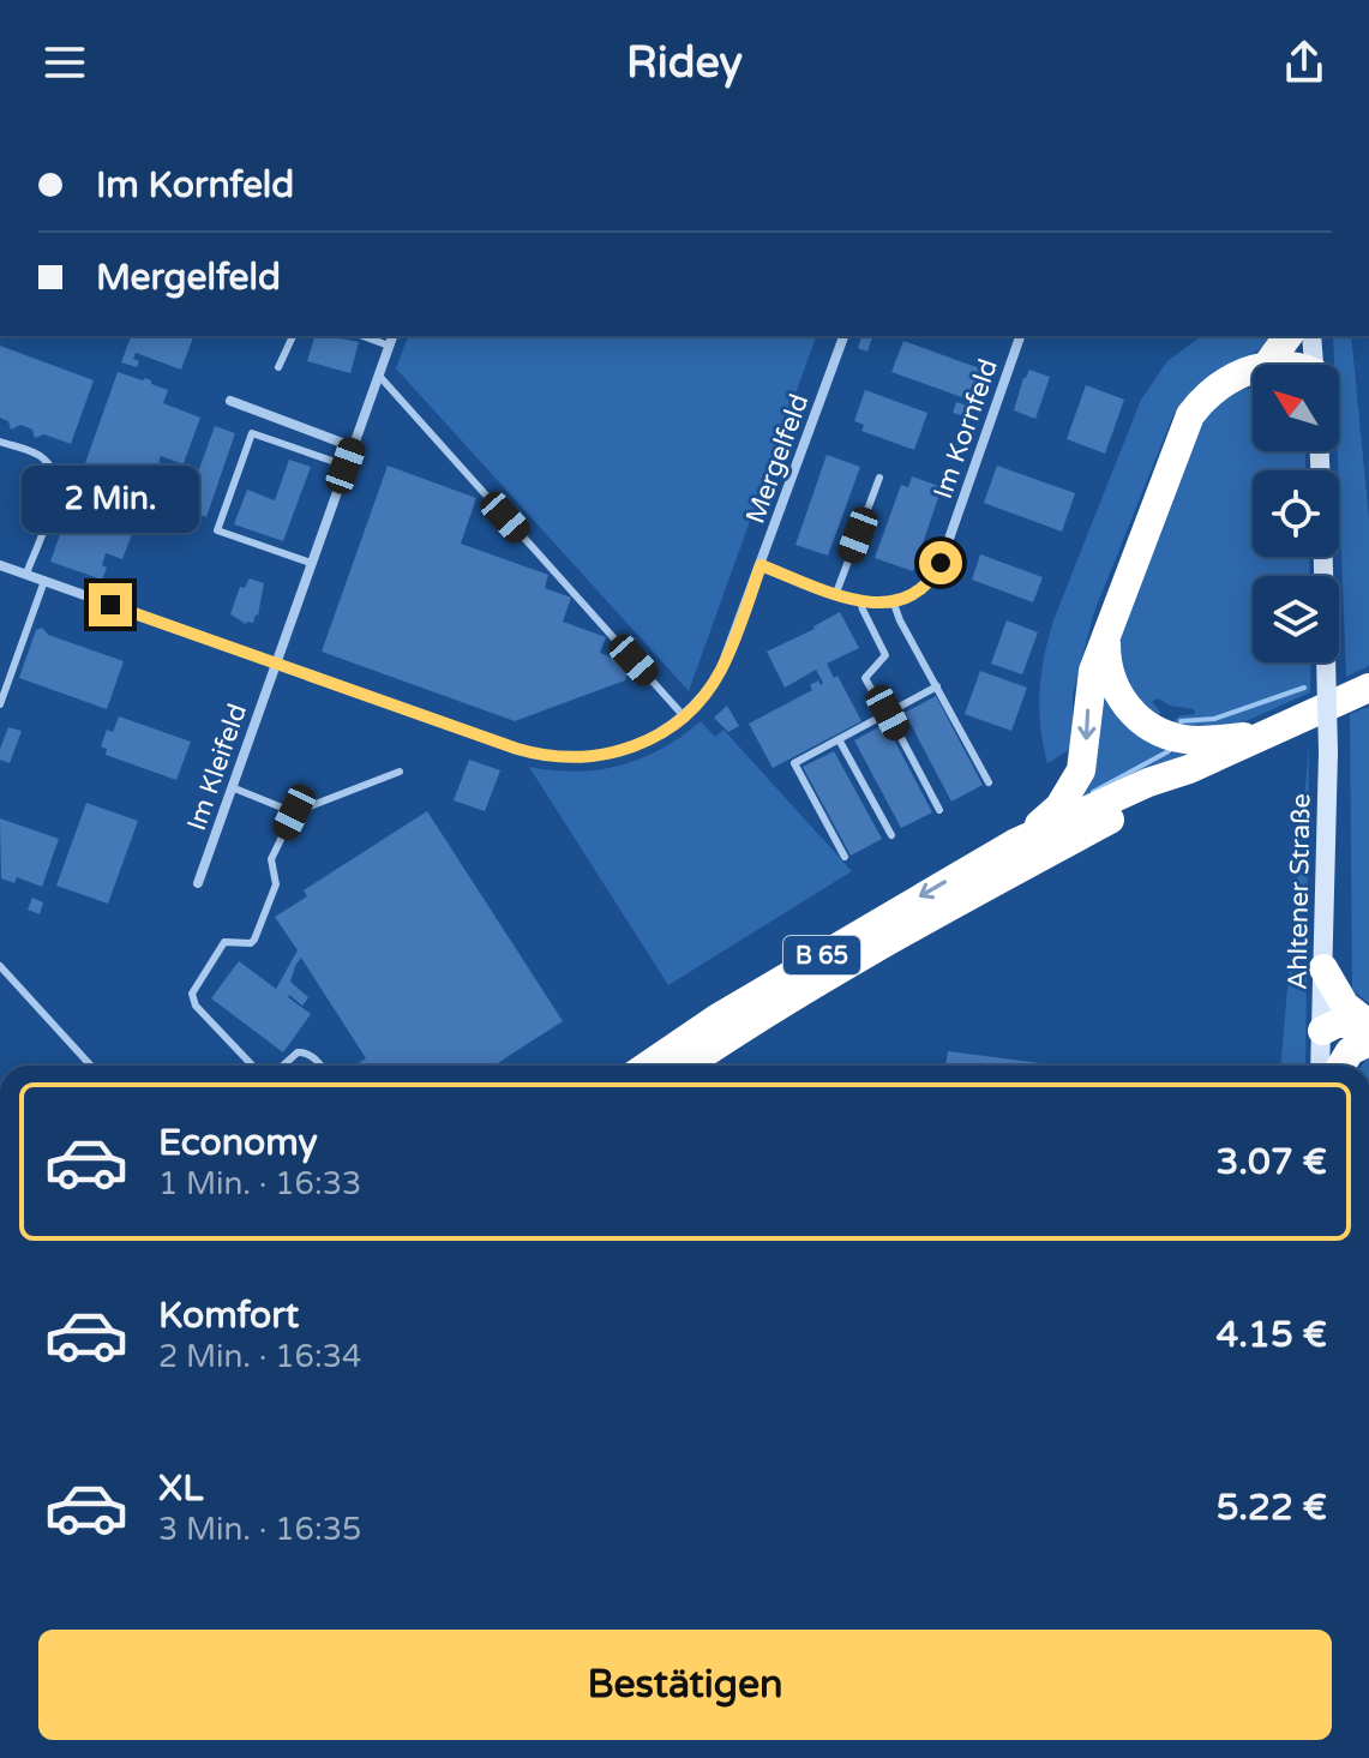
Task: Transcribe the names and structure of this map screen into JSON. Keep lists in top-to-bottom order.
{
  "streets": {
    "highway": ["B 65"],
    "main road": ["Ahltener Straße"],
    "street": ["Im Kornfeld", "Mergelfeld", "Im Kleifeld"]
  },
  "crossings": [
    ["Mergelfeld", "Im Kleifeld"]
  ],
  "north": "top left",
  "page": {
    "header": "Ridey",
    "banner": ["Im Kornfeld", "Mergelfeld"],
    "bubble": "2 Min.",
    "list": [
      {
        "name": "Economy",
        "note": "1 Min. · 16:33",
        "value": "3.07 €"
      },
      {
        "name": "Komfort",
        "note": "2 Min. · 16:34",
        "value": "4.15 €"
      },
      {
        "name": "XL",
        "note": "3 Min. · 16:35",
        "value": "5.22 €"
      }
    ],
    "buttons": "Bestätigen"
  }
}
